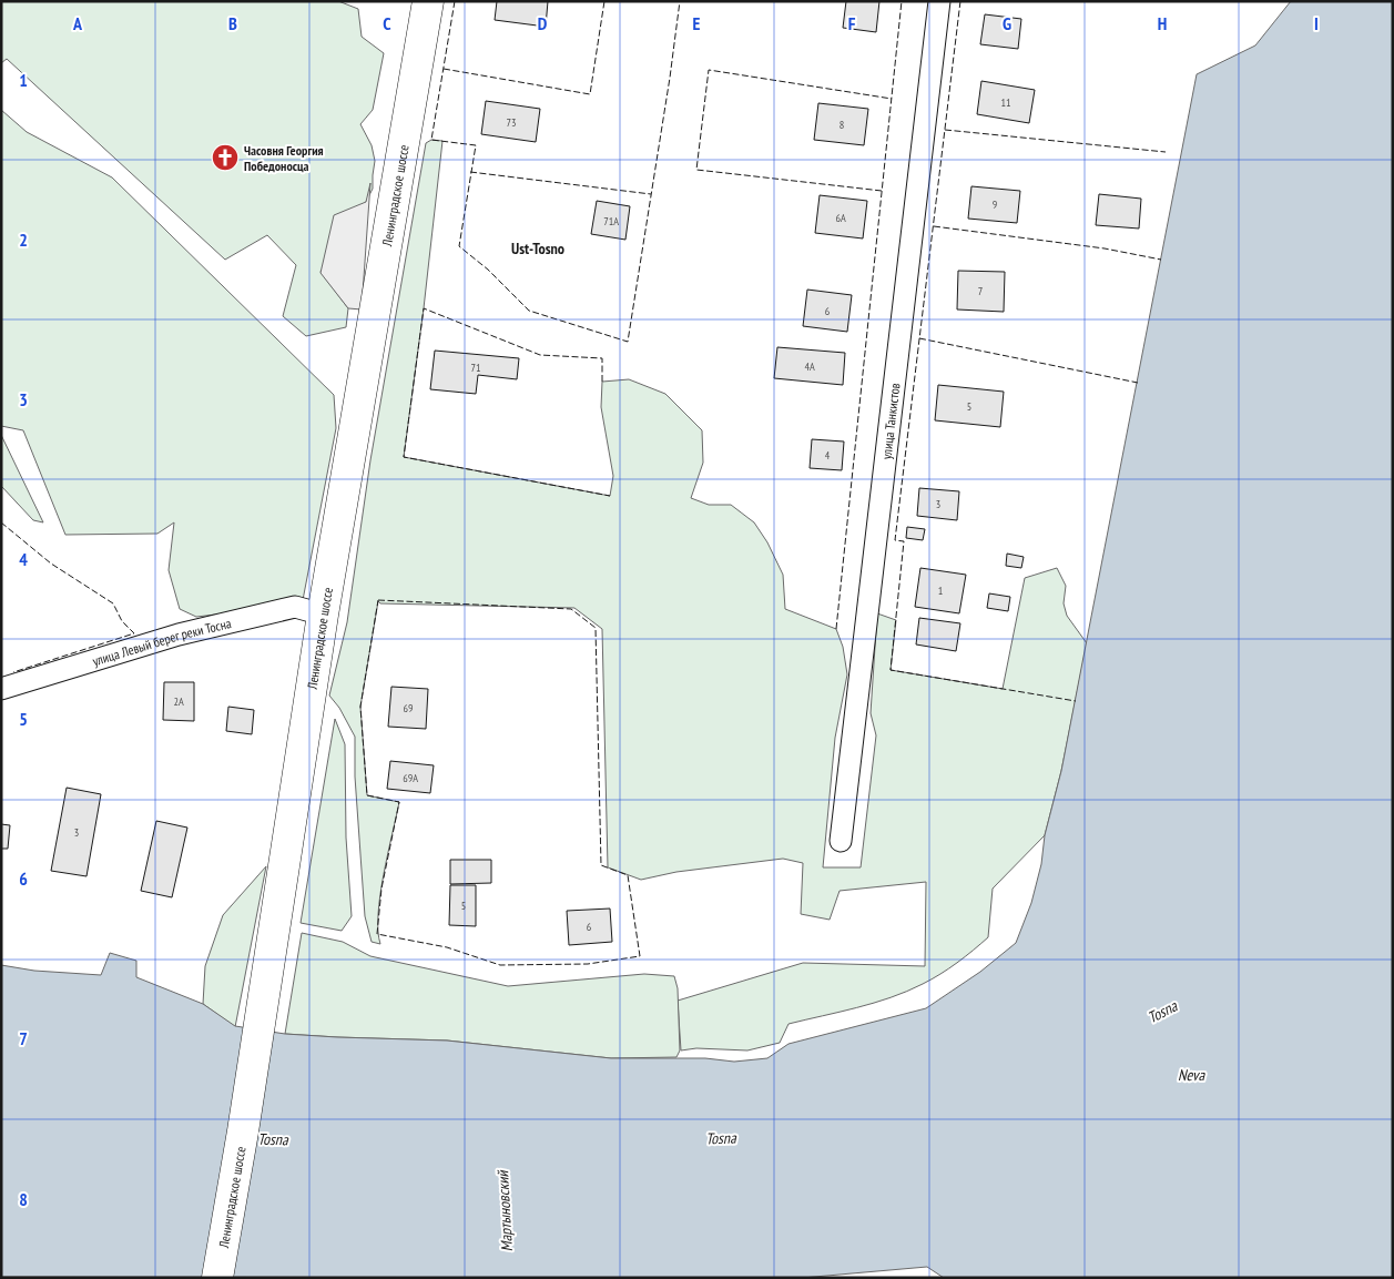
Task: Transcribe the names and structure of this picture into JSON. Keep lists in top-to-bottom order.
{
  "streets": {
    "main road": ["Ленинградское шоссе"],
    "street": ["улица Танкистов", "улица Левый берег реки Тосна"]
  },
  "crossings": [
    ["Ленинградское шоссе", "улица Левый берег реки Тосна"]
  ],
  "districts": ["Ust-Tosno"],
  "water": ["Tosna", "Neva", "Мартыновский"],
  "places": {
    "church": ["Часовня Георгия Победоносца"]
  },
  "house_numbers": [
    "11",
    "73",
    "8",
    "9",
    "6А",
    "71А",
    "7",
    "6",
    "4А",
    "71",
    "5",
    "4",
    "3",
    "1",
    "2А",
    "69",
    "69А",
    "3",
    "5",
    "6"
  ],
  "grid": {
    "columns": [
      "A",
      "B",
      "C",
      "D",
      "E",
      "F",
      "G",
      "H",
      "I"
    ],
    "rows": [
      "1",
      "2",
      "3",
      "4",
      "5",
      "6",
      "7",
      "8"
    ]
  }
}
